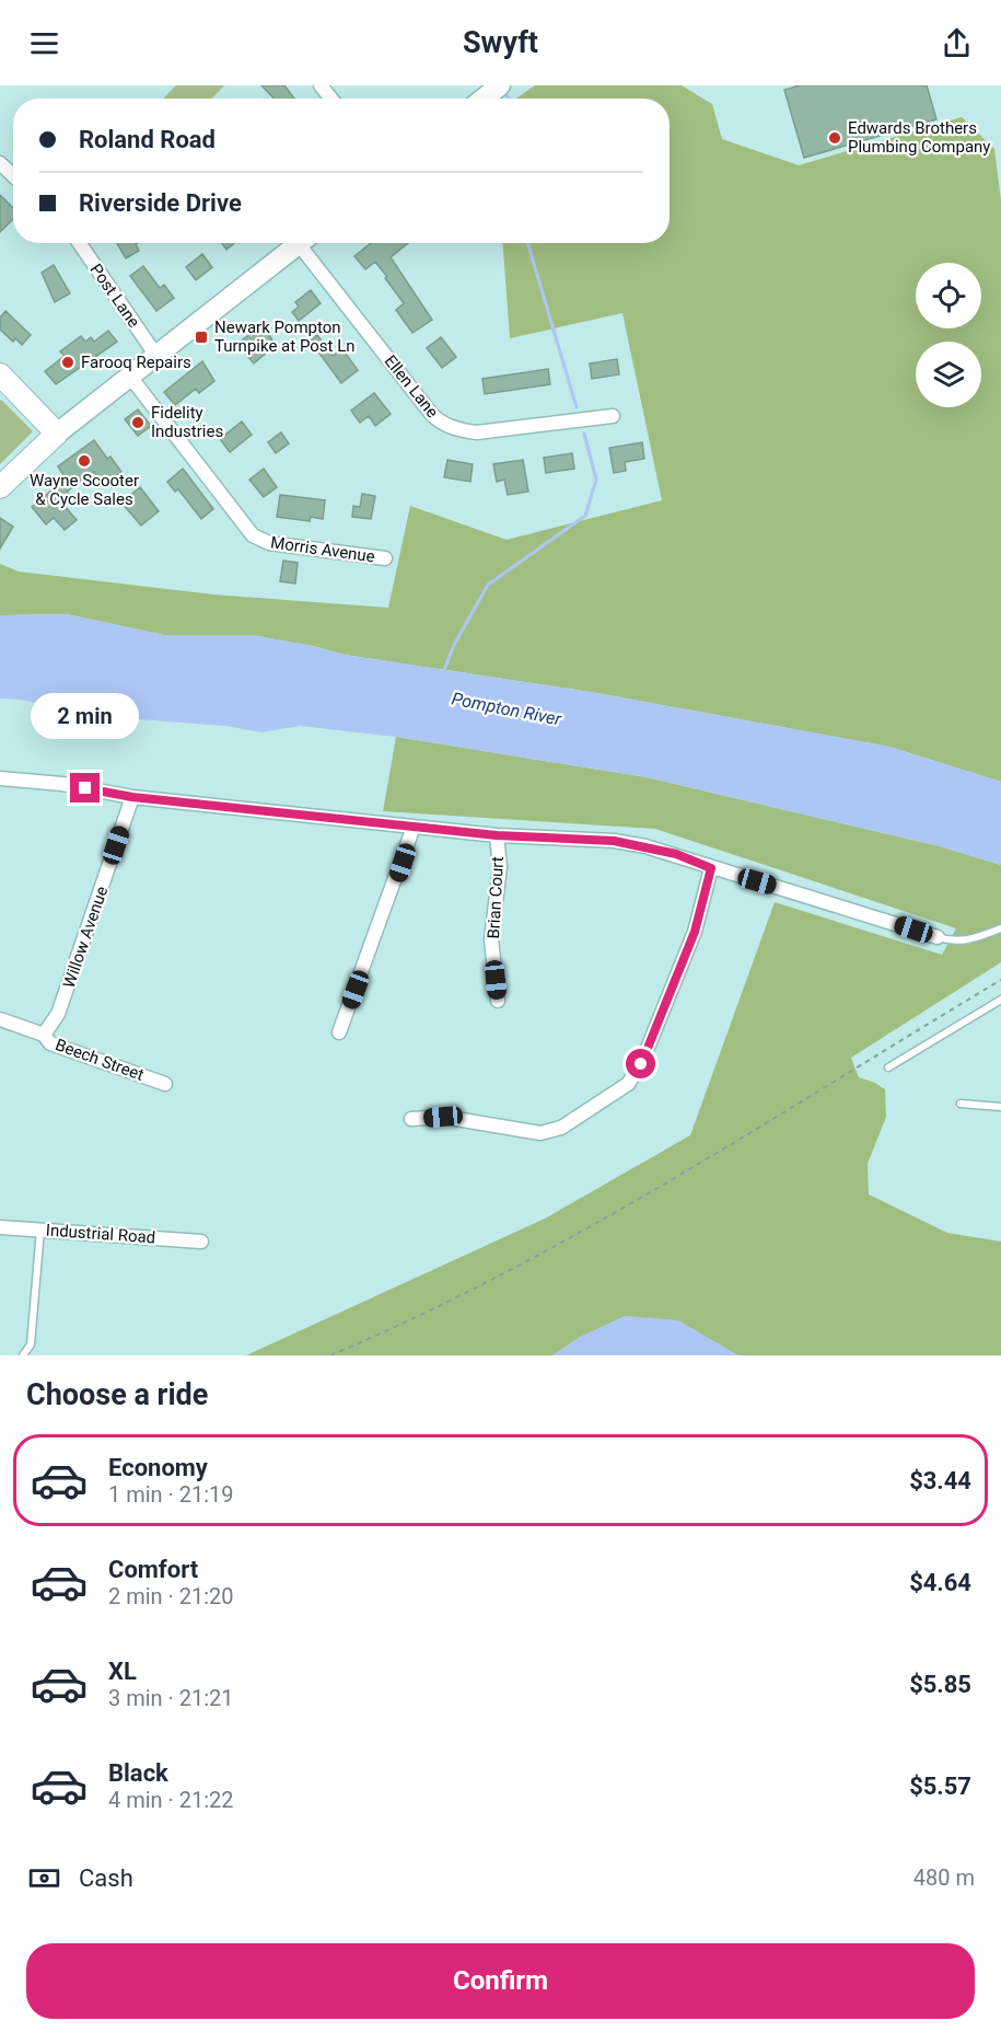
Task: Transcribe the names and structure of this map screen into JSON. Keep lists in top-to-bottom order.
{
  "streets": {
    "street": [
      "Post Lane",
      "Ellen Lane",
      "Morris Avenue",
      "Brian Court",
      "Willow Avenue",
      "Beech Street",
      "Industrial Road"
    ]
  },
  "crossings": [
    ["Willow Avenue", "Beech Street"]
  ],
  "water": ["Pompton River"],
  "places": {
    "other": [
      "Edwards Brothers Plumbing Company",
      "Farooq Repairs",
      "Fidelity Industries",
      "Wayne Scooter & Cycle Sales"
    ],
    "transit": ["Newark Pompton Turnpike at Post Ln"]
  },
  "page": {
    "header": "Swyft",
    "banner": ["Roland Road", "Riverside Drive"],
    "bubble": "2 min",
    "heading": "Choose a ride",
    "list": [
      {
        "name": "Economy",
        "note": "1 min · 21:19",
        "value": "$3.44"
      },
      {
        "name": "Comfort",
        "note": "2 min · 21:20",
        "value": "$4.64"
      },
      {
        "name": "XL",
        "note": "3 min · 21:21",
        "value": "$5.85"
      },
      {
        "name": "Black",
        "note": "4 min · 21:22",
        "value": "$5.57"
      }
    ],
    "pay": ["Cash", "480 m"],
    "buttons": "Confirm"
  }
}
